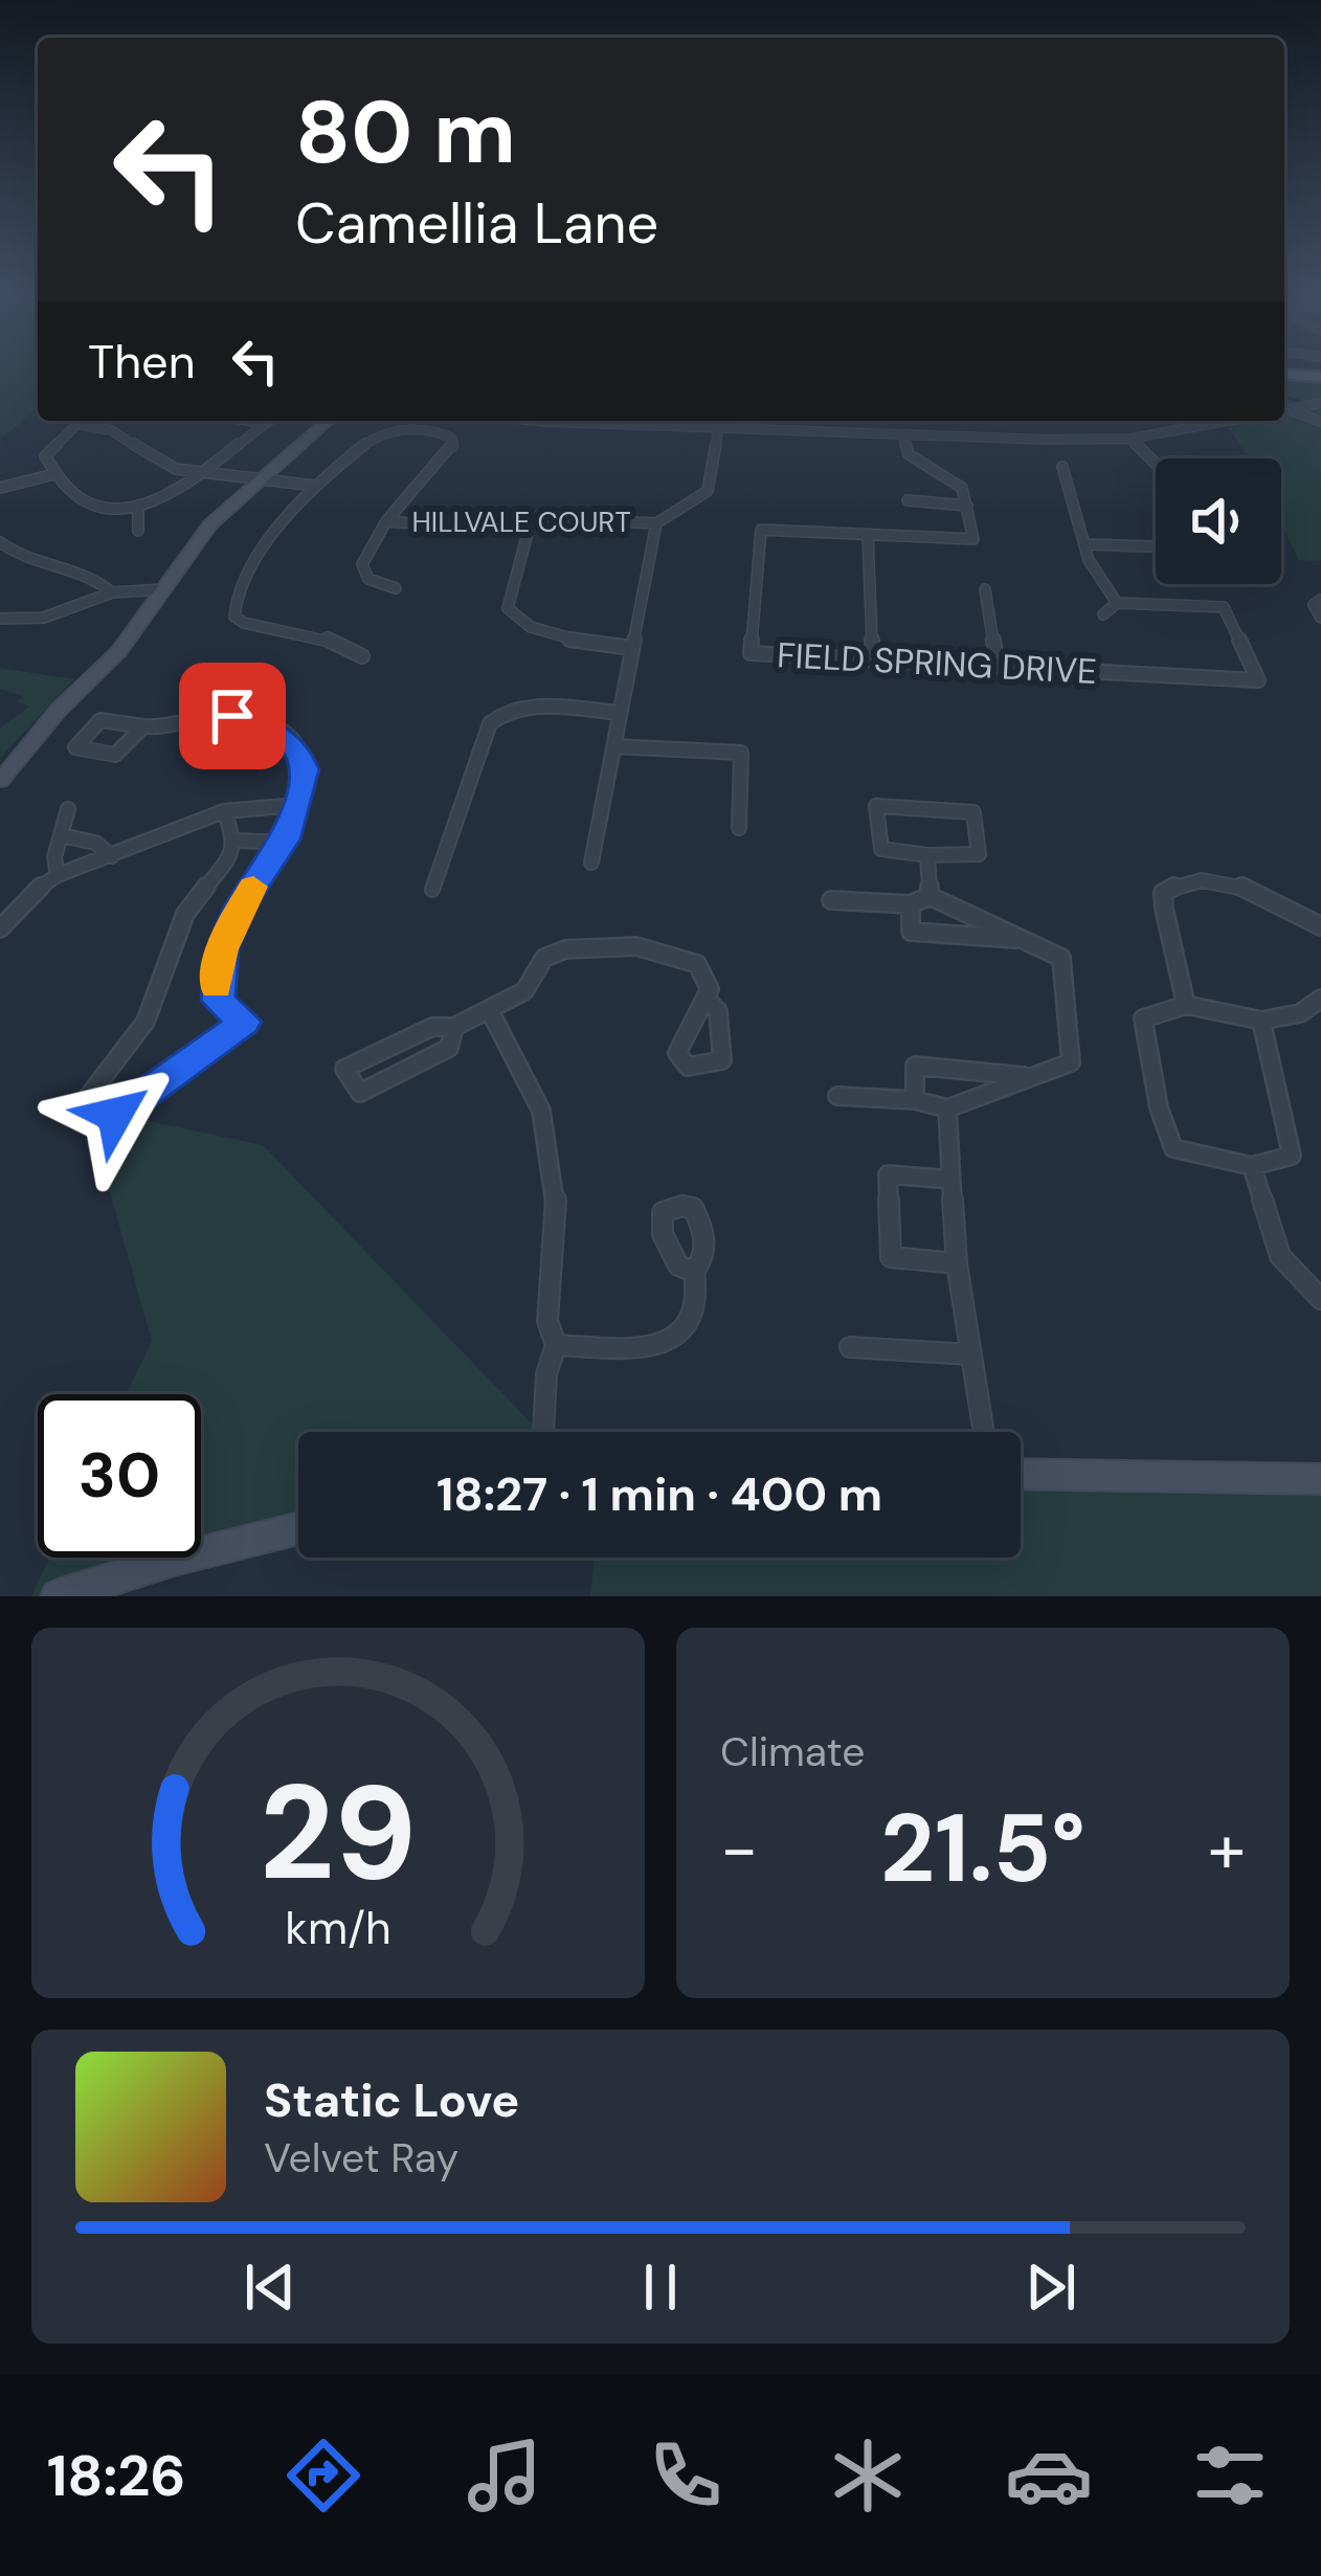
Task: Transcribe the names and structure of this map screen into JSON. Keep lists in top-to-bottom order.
{
  "streets": {
    "street": ["HILLVALE COURT", "FIELD SPRING DRIVE"]
  },
  "page": {
    "turn": ["80 m", "Camellia Lane"],
    "then": "Then",
    "limit": "30",
    "trip": "18:27 · 1 min · 400 m",
    "tile": "Climate",
    "heat": ["−", "21.5°", "+"],
    "song": ["Static Love", "Velvet Ray"],
    "tabs": "18:26",
    "gauge": ["29", "km/h"]
  }
}
